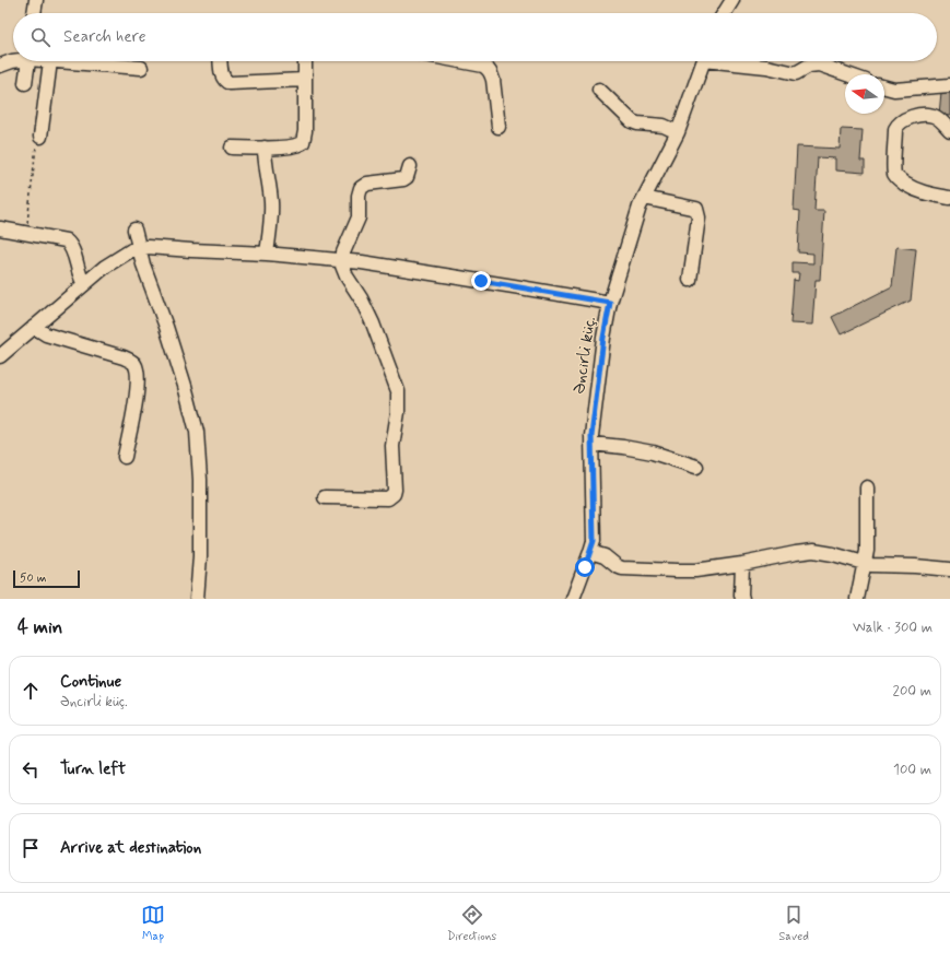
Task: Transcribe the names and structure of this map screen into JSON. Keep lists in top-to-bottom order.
{
  "streets": {
    "street": ["Əncirli küç."]
  },
  "scale_bar": "50 m",
  "north": "left",
  "page": {
    "search": "Search here",
    "scale": "50 m",
    "heading": ["4 min", "Walk · 300 m"],
    "list": [
      ["Continue", "Əncirli küç.", "200 m"],
      ["Turn left", "100 m"],
      "Arrive at destination"
    ],
    "nav": ["Map", "Directions", "Saved"]
  }
}
